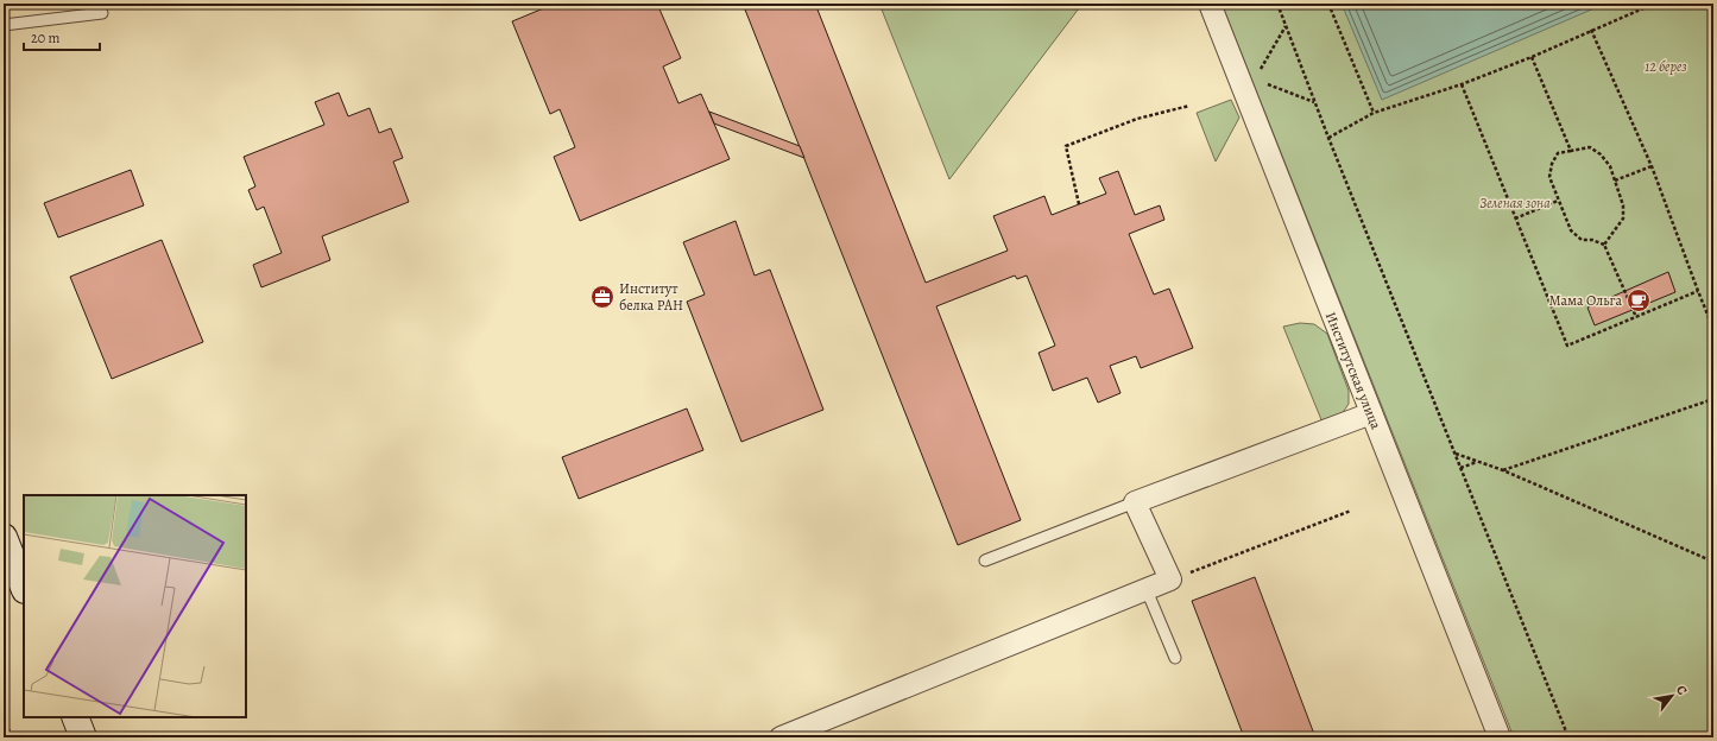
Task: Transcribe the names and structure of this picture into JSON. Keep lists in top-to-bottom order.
{
  "streets": {
    "street": ["Институтская улица"]
  },
  "parks": ["12 берез", "Зеленая зона"],
  "places": {
    "office": ["Институт белка РАН"],
    "cafe": ["Мама Ольга"]
  },
  "scale_bar": "20 m",
  "north": "top right"
}
